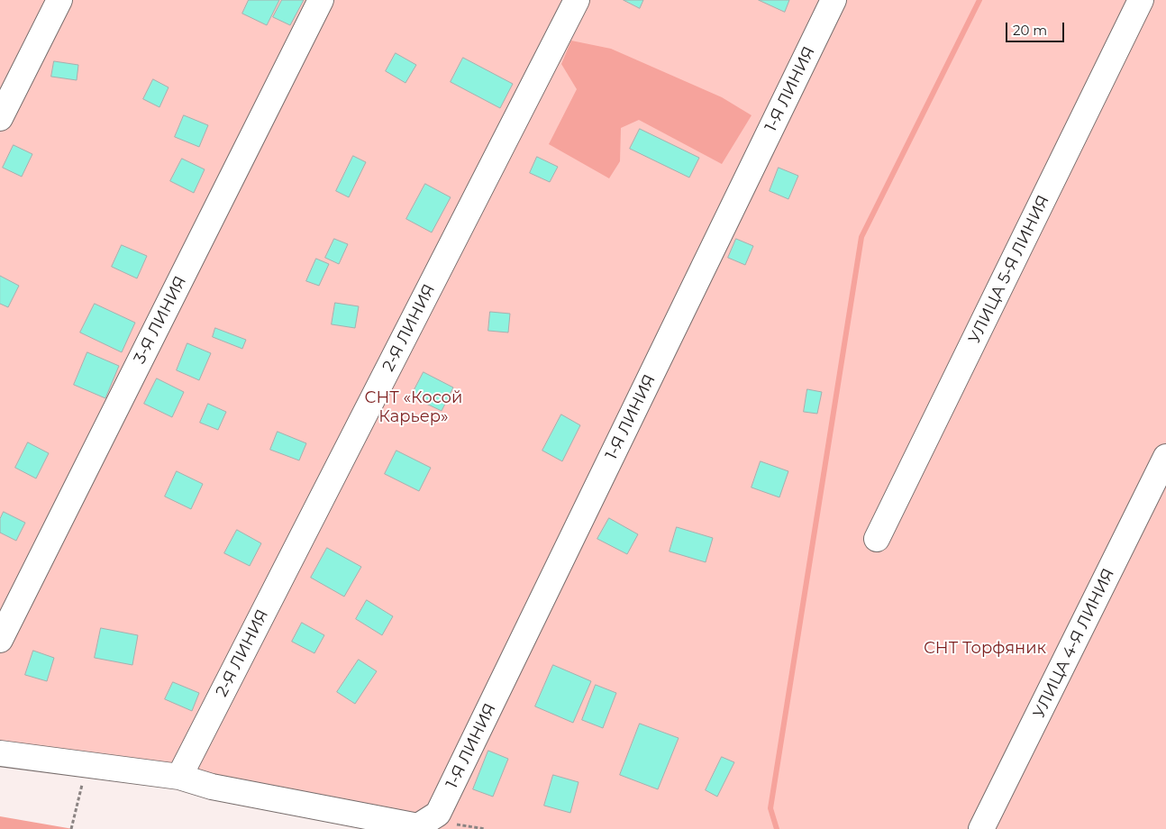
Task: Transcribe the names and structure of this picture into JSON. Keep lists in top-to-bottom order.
{
  "streets": {
    "street": [
      "1-Я ЛИНИЯ",
      "УЛИЦА 5-Я ЛИНИЯ",
      "3-Я ЛИНИЯ",
      "2-Я ЛИНИЯ",
      "УЛИЦА 4-Я ЛИНИЯ"
    ]
  },
  "parks": ["СНТ «Косой Карьер»", "СНТ Торфяник"],
  "scale_bar": "20 m"
}
